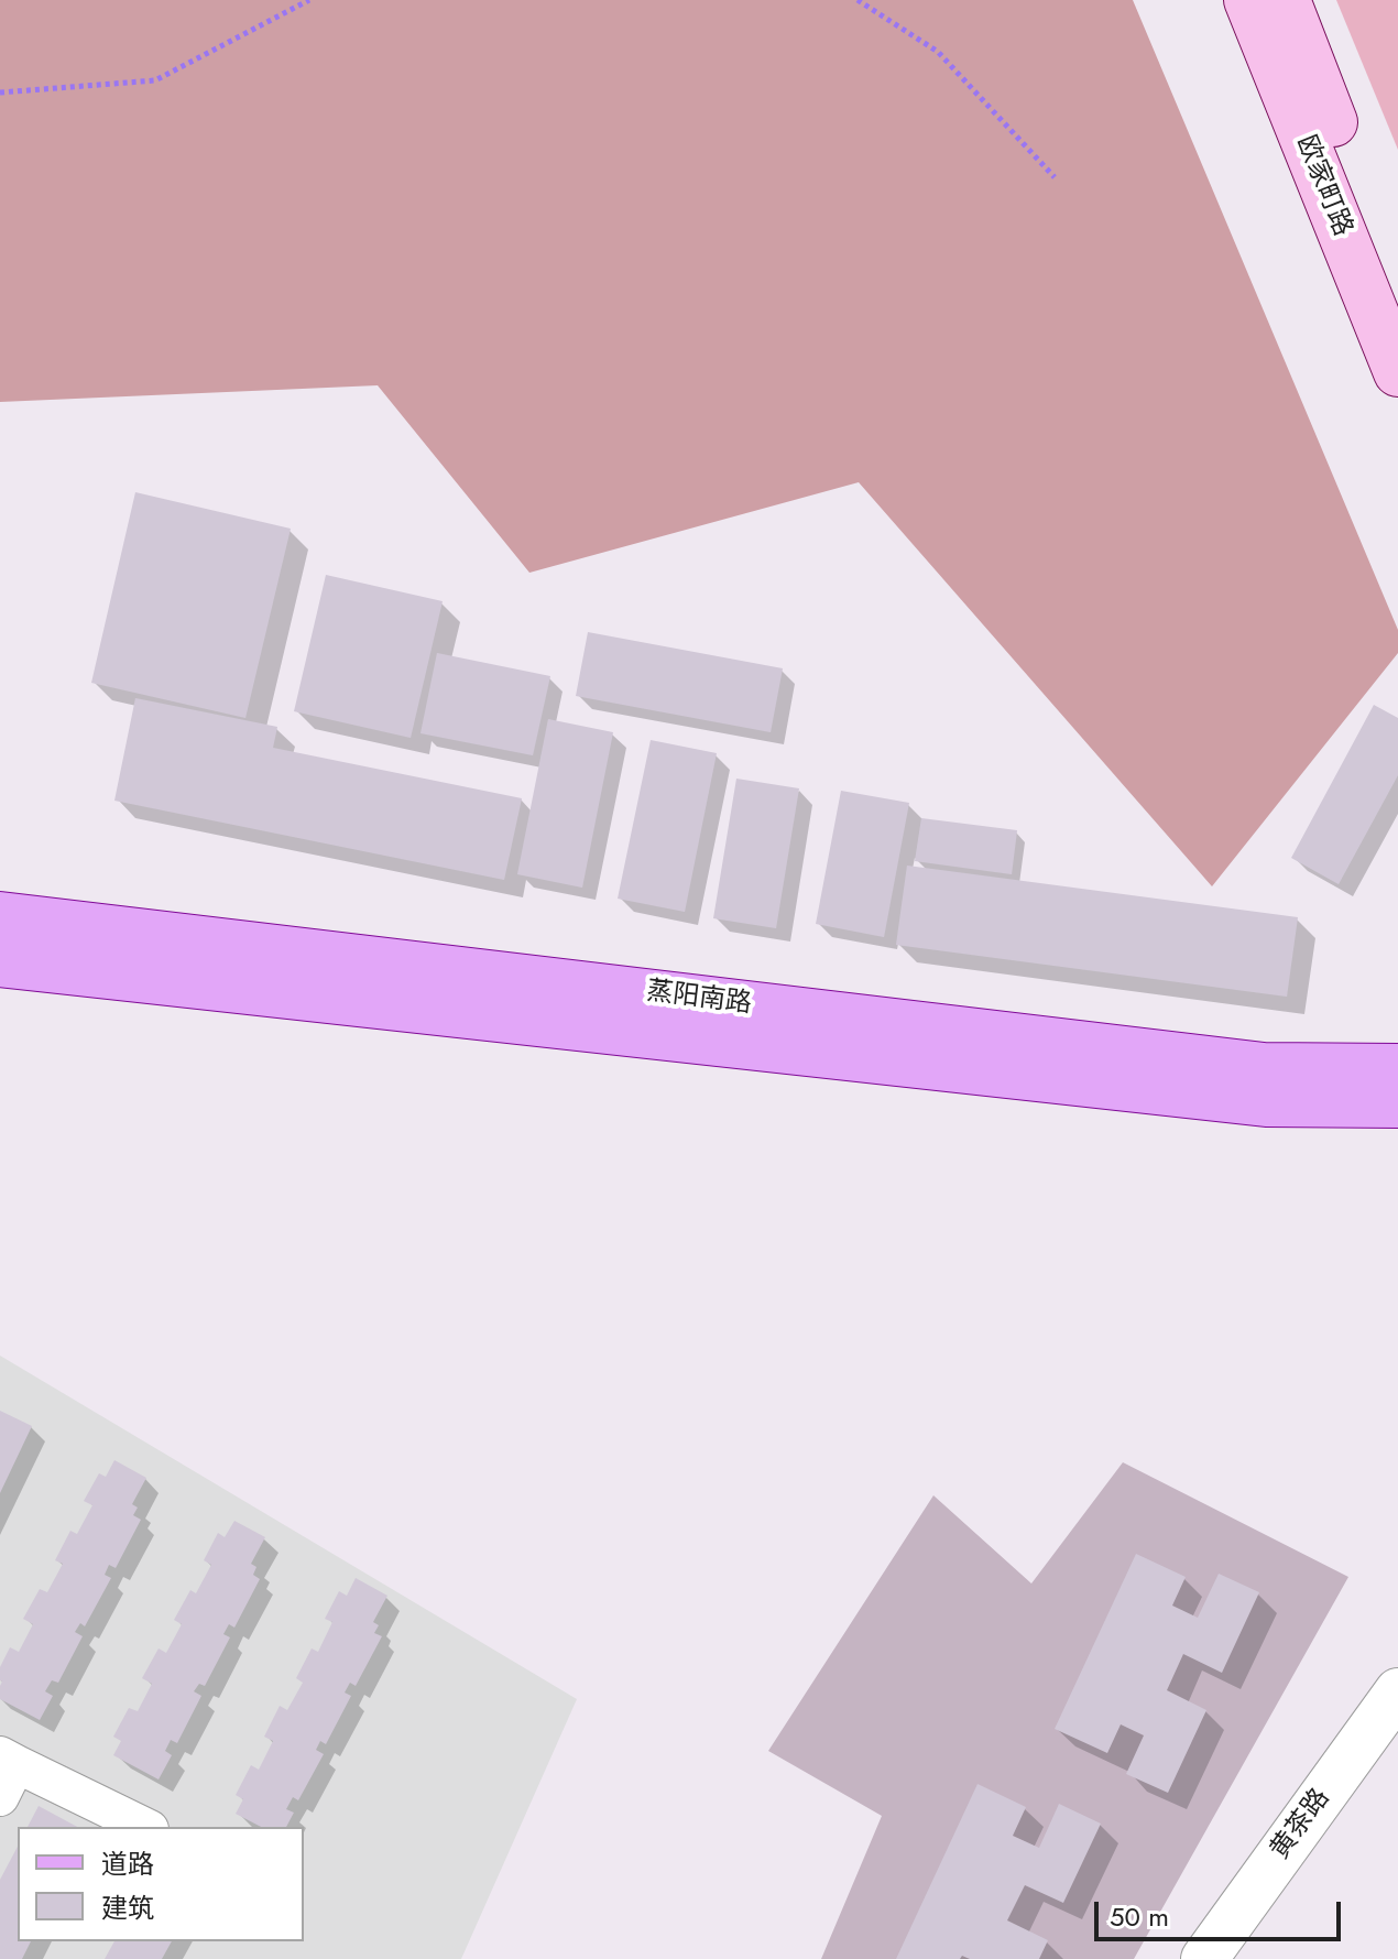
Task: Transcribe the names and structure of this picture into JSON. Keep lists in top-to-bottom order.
{
  "streets": {
    "main road": ["欧家町路", "蒸阳南路"],
    "street": ["黄茶路"]
  },
  "legend": ["道路", "建筑"],
  "scale_bar": "50 m"
}
